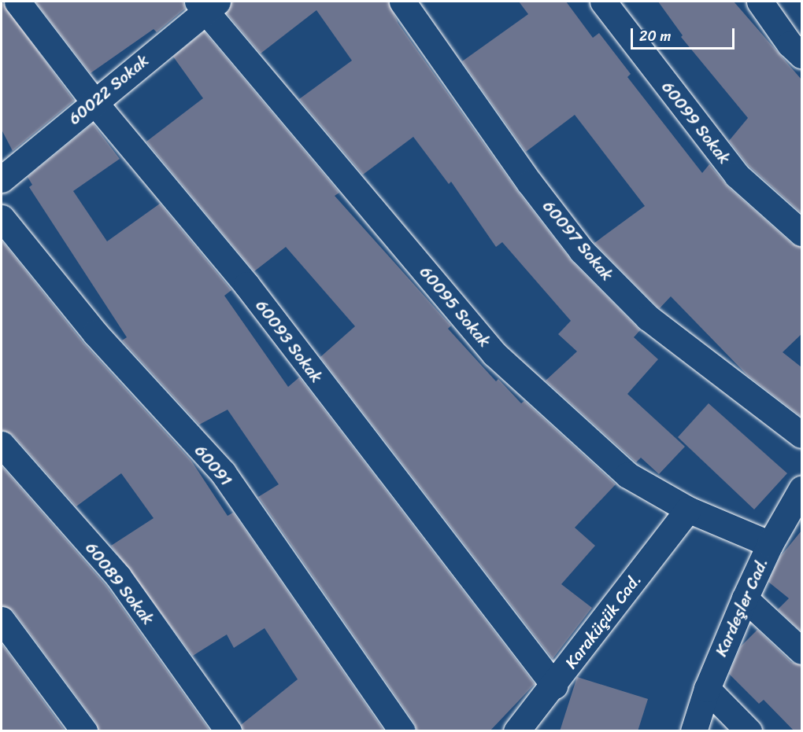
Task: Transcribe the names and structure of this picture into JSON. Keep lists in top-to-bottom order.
{
  "streets": {
    "street": [
      "60022 Sokak",
      "60099 Sokak",
      "60097 Sokak",
      "60095 Sokak",
      "60093 Sokak",
      "60091",
      "60089 Sokak",
      "Kardeşler Cad.",
      "Karaküçük Cad."
    ]
  },
  "crossings": [
    ["60022 Sokak", "60095 Sokak"],
    ["60022 Sokak", "60093 Sokak"],
    ["60095 Sokak", "Kardeşler Cad."],
    ["60095 Sokak", "Karaküçük Cad."],
    ["60093 Sokak", "Karaküçük Cad."]
  ],
  "scale_bar": "20 m"
}
